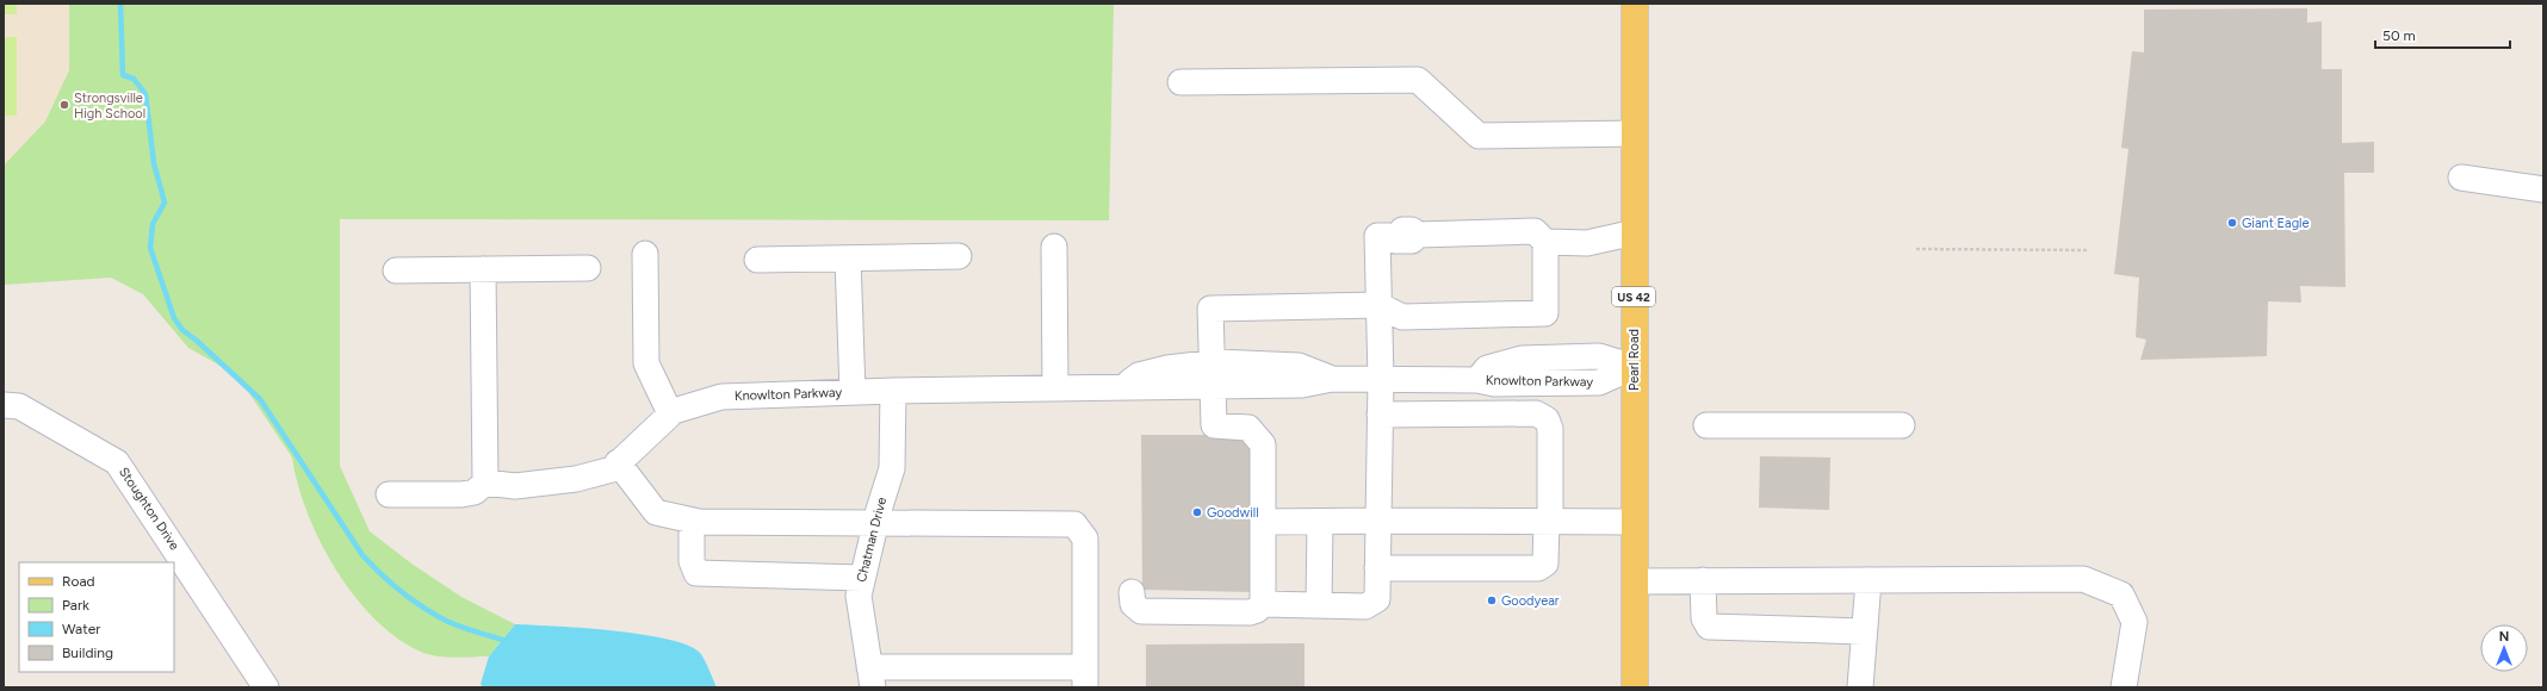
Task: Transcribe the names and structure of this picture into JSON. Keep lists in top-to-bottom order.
{
  "streets": {
    "main road": ["US 42", "Pearl Road"],
    "street": ["Knowlton Parkway", "Stoughton Drive", "Chatman Drive"]
  },
  "crossings": [
    ["Pearl Road", "Knowlton Parkway"],
    ["Knowlton Parkway", "Chatman Drive"]
  ],
  "places": [
    "Strongsville High School",
    "Giant Eagle",
    "Goodwill",
    "Goodyear"
  ],
  "legend": [
    "Road",
    "Park",
    "Water",
    "Building"
  ],
  "scale_bar": "50 m",
  "north": "top"
}
